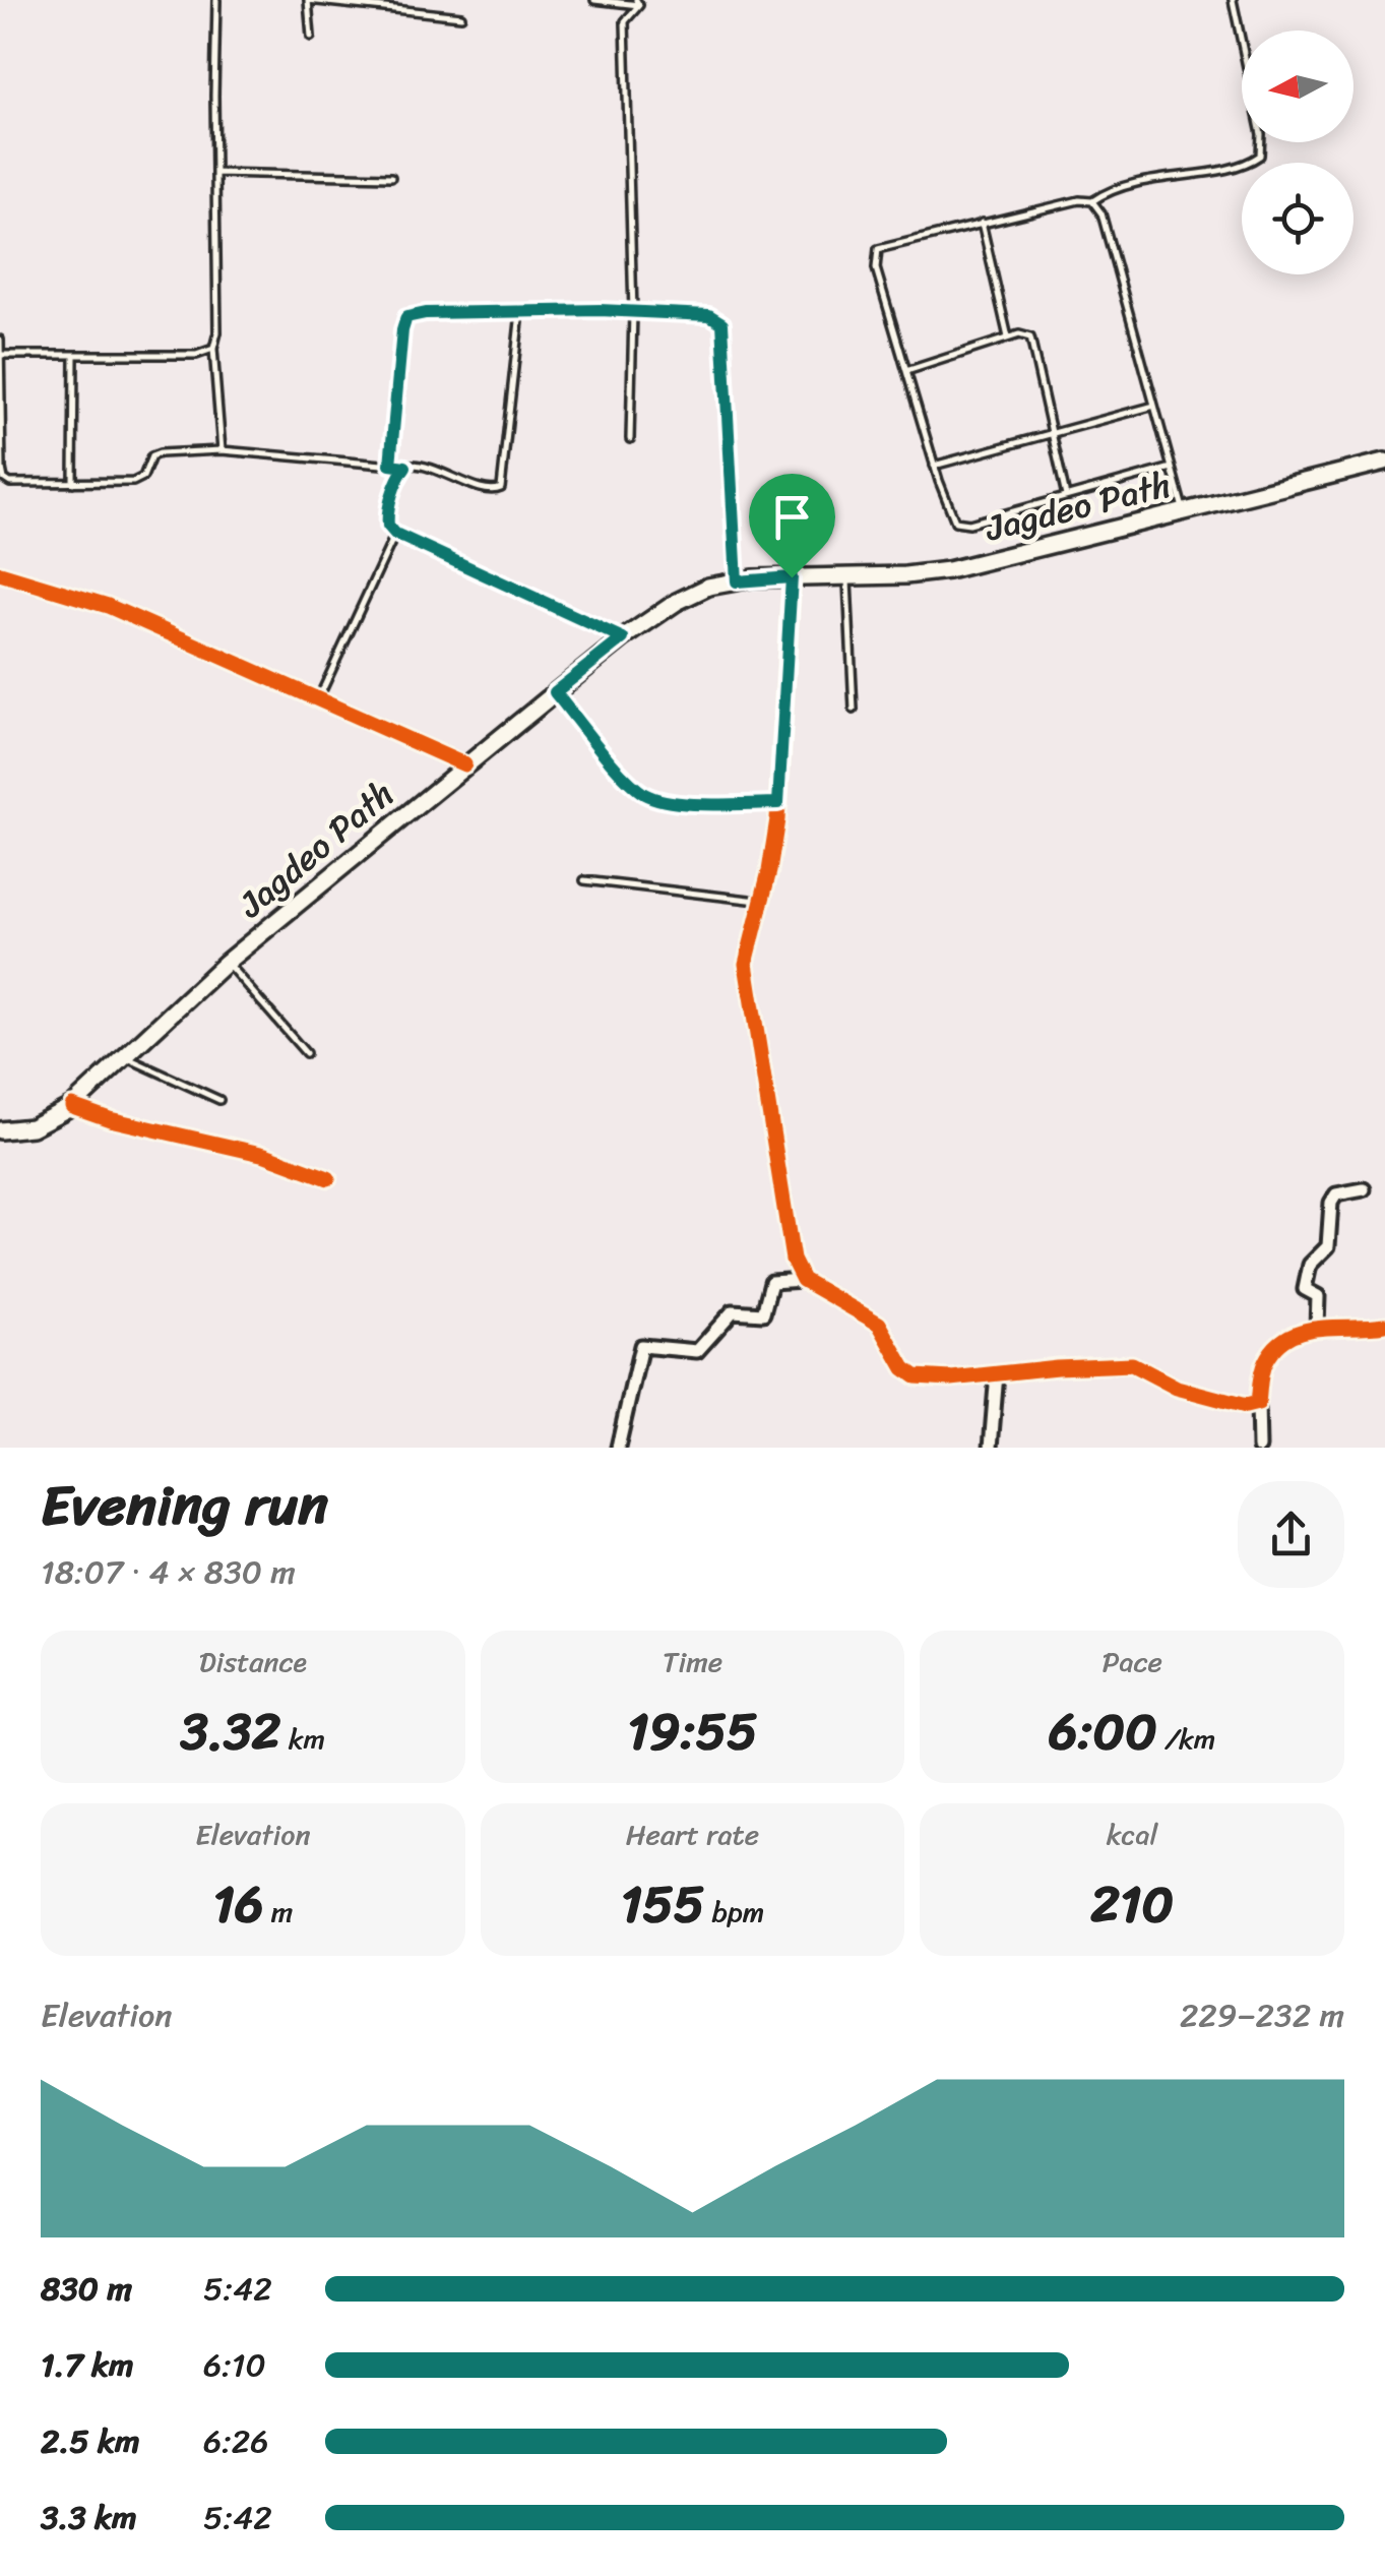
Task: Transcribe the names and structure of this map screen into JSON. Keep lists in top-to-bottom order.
{
  "streets": {
    "main road": ["Jagdeo Path"]
  },
  "north": "left",
  "page": {
    "heading": ["Evening run", "18:07 · 4 × 830 m"],
    "stats": [
      ["Distance", "3.32 km"],
      ["Time", "19:55"],
      ["Pace", "6:00 /km"],
      ["Elevation", "16 m"],
      ["Heart rate", "155 bpm"],
      ["kcal", "210"]
    ],
    "chart": ["Elevation", "229–232 m"],
    "list": [
      {
        "name": "830 m",
        "note": "5:42"
      },
      {
        "name": "1.7 km",
        "note": "6:10"
      },
      {
        "name": "2.5 km",
        "note": "6:26"
      },
      {
        "name": "3.3 km",
        "note": "5:42"
      }
    ]
  }
}
